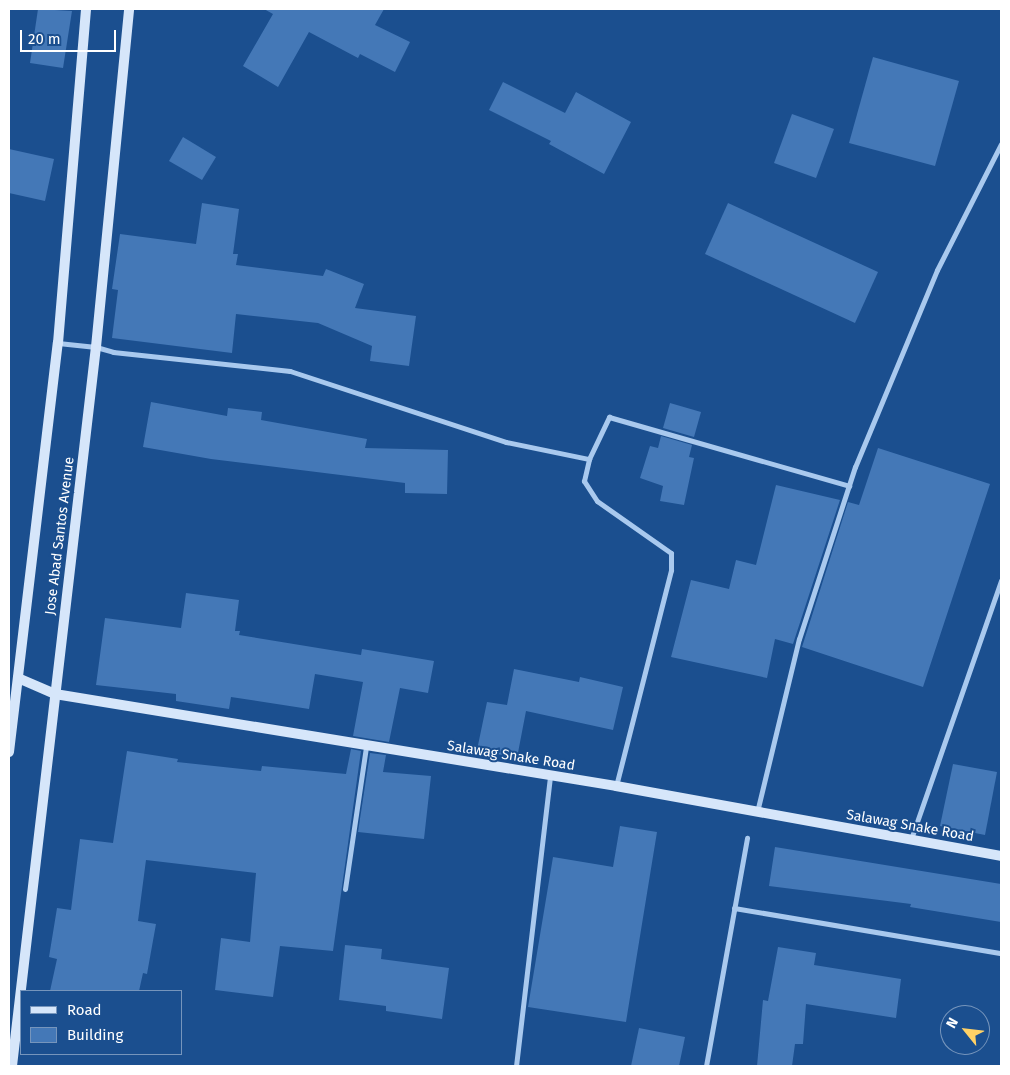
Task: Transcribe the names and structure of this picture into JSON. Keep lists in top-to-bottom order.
{
  "streets": {
    "main road": ["Jose Abad Santos Avenue", "Salawag Snake Road"]
  },
  "crossings": [
    ["Jose Abad Santos Avenue", "Salawag Snake Road"]
  ],
  "legend": ["Road", "Building"],
  "scale_bar": "20 m",
  "north": "top left"
}
